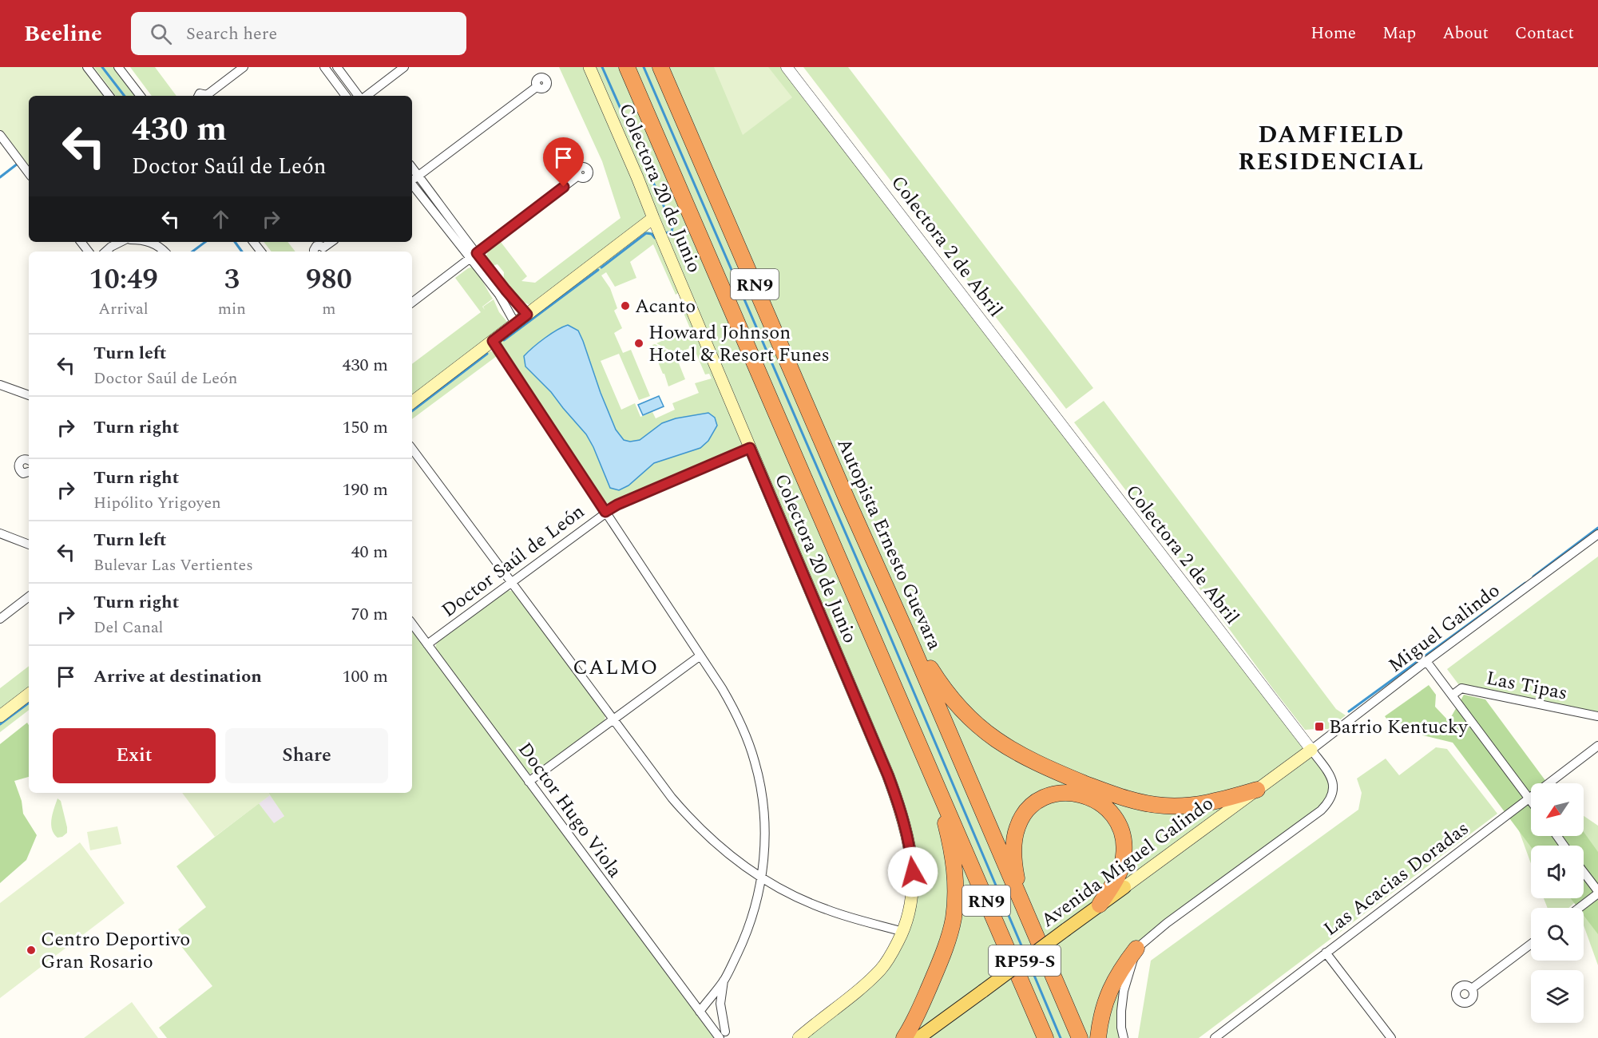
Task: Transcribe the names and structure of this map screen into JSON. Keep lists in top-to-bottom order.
{
  "streets": {
    "highway": ["RN9", "Autopista Ernesto Guevara"],
    "main road": ["Colectora 20 de Junio", "Avenida Miguel Galindo", "RP59-S"],
    "street": [
      "Colectora 2 de Abril",
      "Doctor Saúl de León",
      "Miguel Galindo",
      "Las Tipas",
      "Doctor Hugo Viola",
      "Las Acacias Doradas"
    ]
  },
  "crossings": [
    ["Colectora 20 de Junio", "Doctor Saúl de León"],
    ["Colectora 2 de Abril", "Miguel Galindo"],
    ["Colectora 2 de Abril", "Avenida Miguel Galindo"],
    ["Doctor Saúl de León", "Doctor Hugo Viola"],
    ["Miguel Galindo", "Avenida Miguel Galindo"]
  ],
  "districts": ["DAMFIELD RESIDENCIAL", "CALMO"],
  "places": {
    "other": ["Acanto", "Howard Johnson Hotel & Resort Funes", "Centro Deportivo Gran Rosario"],
    "transit": ["Barrio Kentucky"]
  },
  "north": "bottom left",
  "page": {
    "header": "Beeline",
    "search": "Search here",
    "nav": [
      "Home",
      "Map",
      "About",
      "Contact"
    ],
    "turn": ["430 m", "Doctor Saúl de León"],
    "eta": [
      "10:49",
      "Arrival",
      "3",
      "min",
      "980",
      "m"
    ],
    "list": [
      {
        "name": "Turn left",
        "note": "Doctor Saúl de León",
        "value": "430 m"
      },
      {
        "name": "Turn right",
        "value": "150 m"
      },
      {
        "name": "Turn right",
        "note": "Hipólito Yrigoyen",
        "value": "190 m"
      },
      {
        "name": "Turn left",
        "note": "Bulevar Las Vertientes",
        "value": "40 m"
      },
      {
        "name": "Turn right",
        "note": "Del Canal",
        "value": "70 m"
      },
      {
        "name": "Arrive at destination",
        "value": "100 m"
      }
    ],
    "buttons": ["Exit", "Share"]
  }
}
